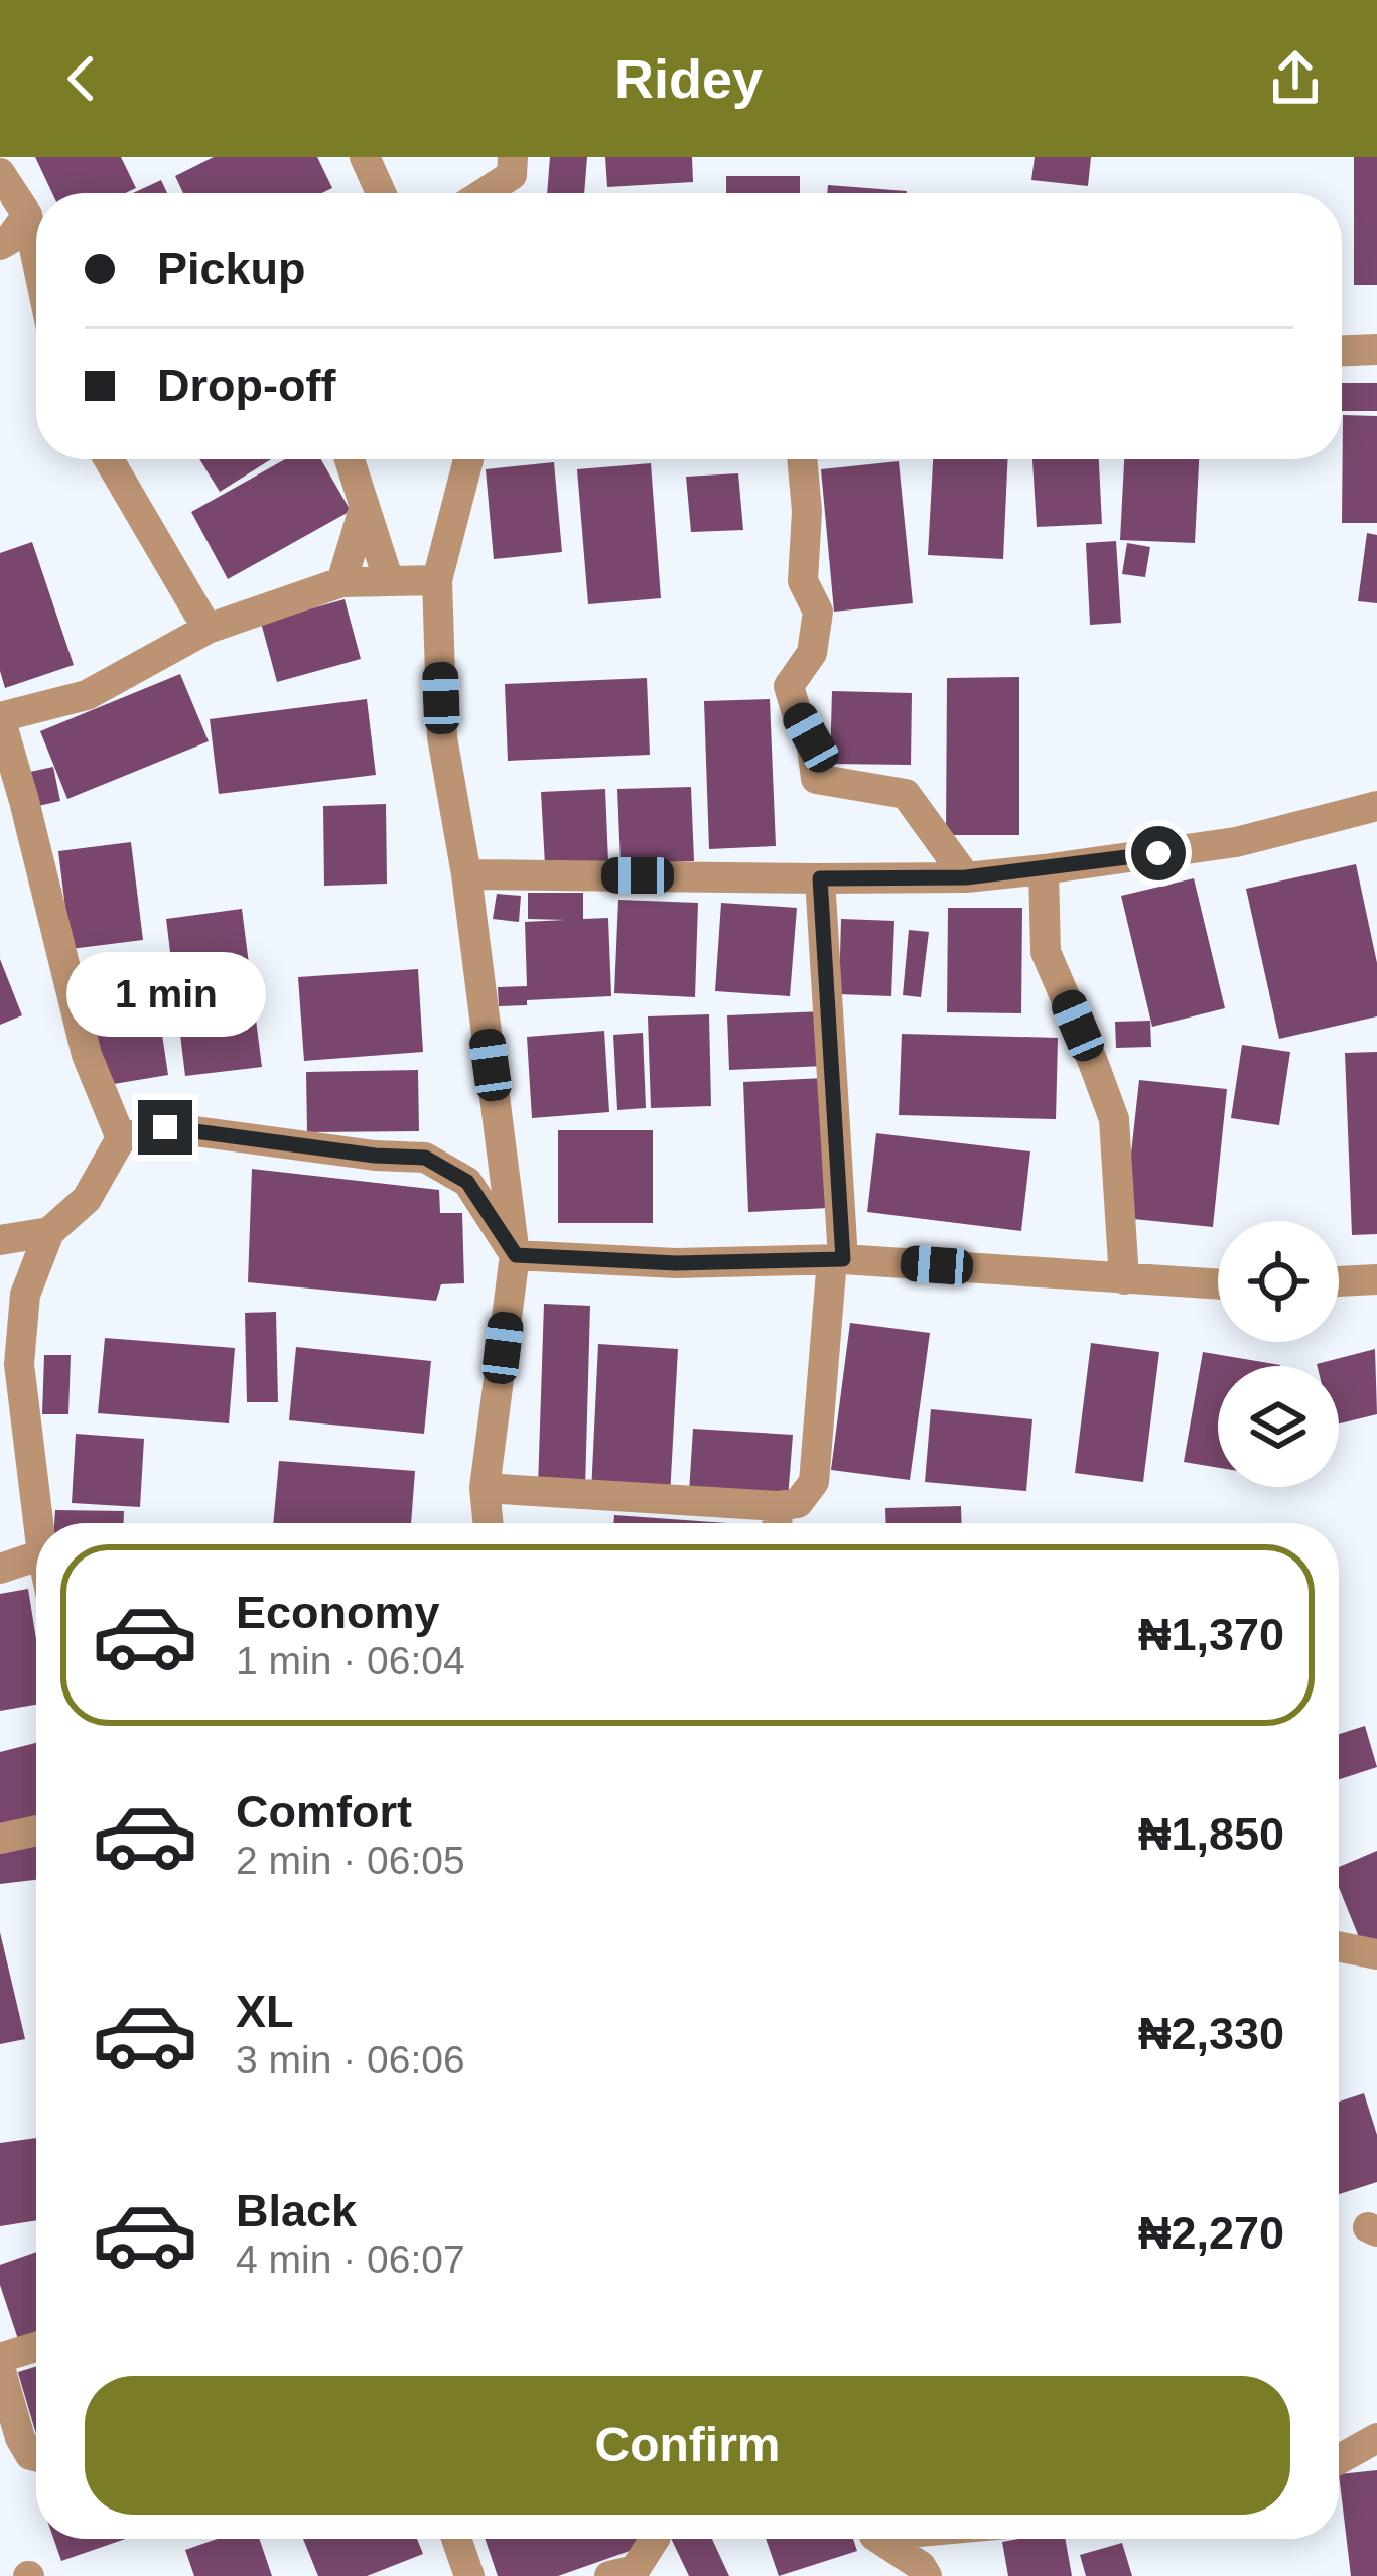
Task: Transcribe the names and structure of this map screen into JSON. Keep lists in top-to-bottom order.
{
  "page": {
    "header": "Ridey",
    "banner": ["Pickup", "Drop-off"],
    "bubble": "1 min",
    "list": [
      {
        "name": "Economy",
        "note": "1 min · 06:04",
        "value": "₦1,370"
      },
      {
        "name": "Comfort",
        "note": "2 min · 06:05",
        "value": "₦1,850"
      },
      {
        "name": "XL",
        "note": "3 min · 06:06",
        "value": "₦2,330"
      },
      {
        "name": "Black",
        "note": "4 min · 06:07",
        "value": "₦2,270"
      }
    ],
    "buttons": "Confirm"
  }
}
